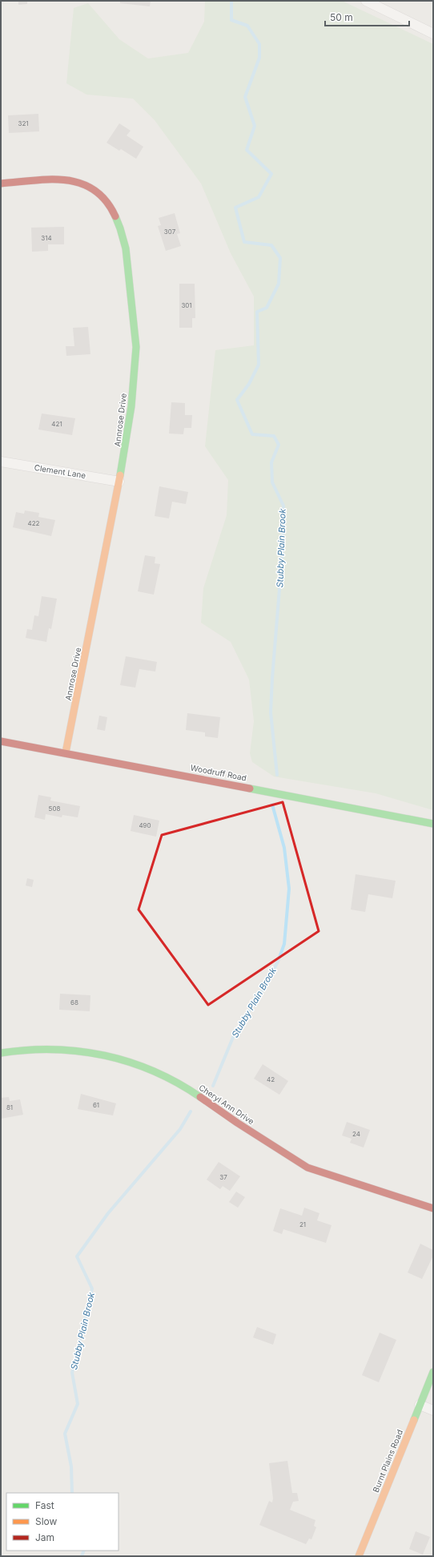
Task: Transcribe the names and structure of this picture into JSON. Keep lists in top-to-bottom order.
{
  "streets": {
    "street": [
      "Annrose Drive",
      "Clement Lane",
      "Woodruff Road",
      "Cheryl Ann Drive",
      "Burnt Plains Road"
    ]
  },
  "crossings": [
    ["Annrose Drive", "Clement Lane"],
    ["Annrose Drive", "Woodruff Road"]
  ],
  "water": ["Stubby Plain Brook"],
  "house_numbers": [
    "321",
    "307",
    "314",
    "301",
    "421",
    "422",
    "508",
    "490",
    "68",
    "42",
    "61",
    "81",
    "24",
    "37",
    "21"
  ],
  "legend": ["Fast", "Slow", "Jam"],
  "scale_bar": "50 m"
}
